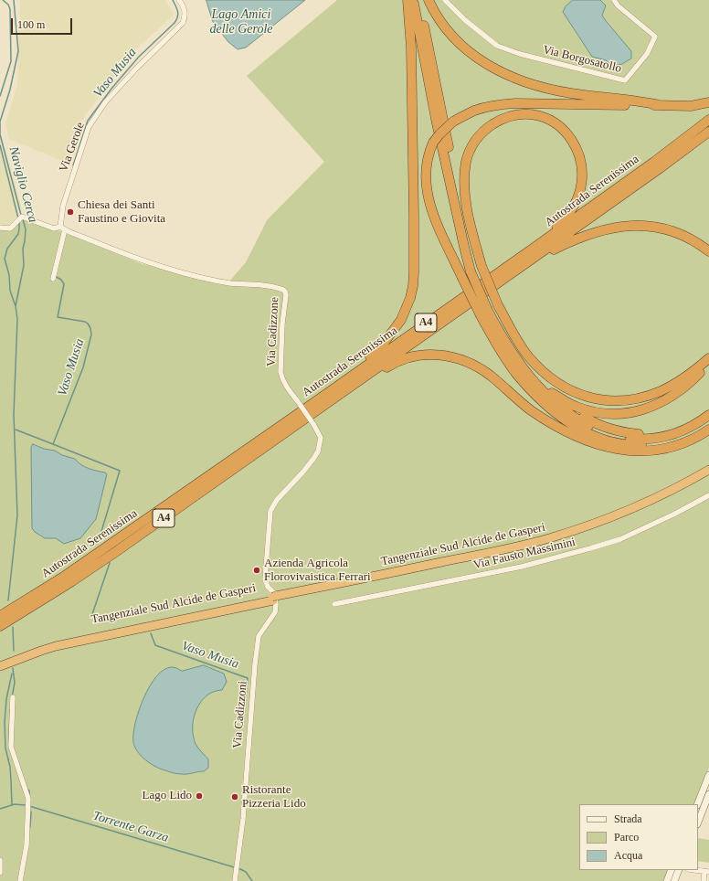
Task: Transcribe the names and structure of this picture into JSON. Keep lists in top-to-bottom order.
{
  "streets": {
    "highway": ["Autostrada Serenissima", "A4", "Tangenziale Sud Alcide de Gasperi"],
    "street": [
      "Via Borgosatollo",
      "Via Gerole",
      "Via Cadizzone",
      "Via Fausto Massimini",
      "Via Cadizzoni"
    ]
  },
  "crossings": [
    ["Via Gerole", "Via Cadizzone"],
    ["Via Cadizzone", "Via Cadizzoni"]
  ],
  "water": [
    "Lago Amici delle Gerole",
    "Vaso Musia",
    "Naviglio Cerca",
    "Torrente Garza"
  ],
  "places": [
    "Chiesa dei Santi Faustino e Giovita",
    "Azienda Agricola Florovivaistica Ferrari",
    "Lago Lido",
    "Ristorante Pizzeria Lido"
  ],
  "legend": ["Strada", "Parco", "Acqua"],
  "scale_bar": "100 m"
}
